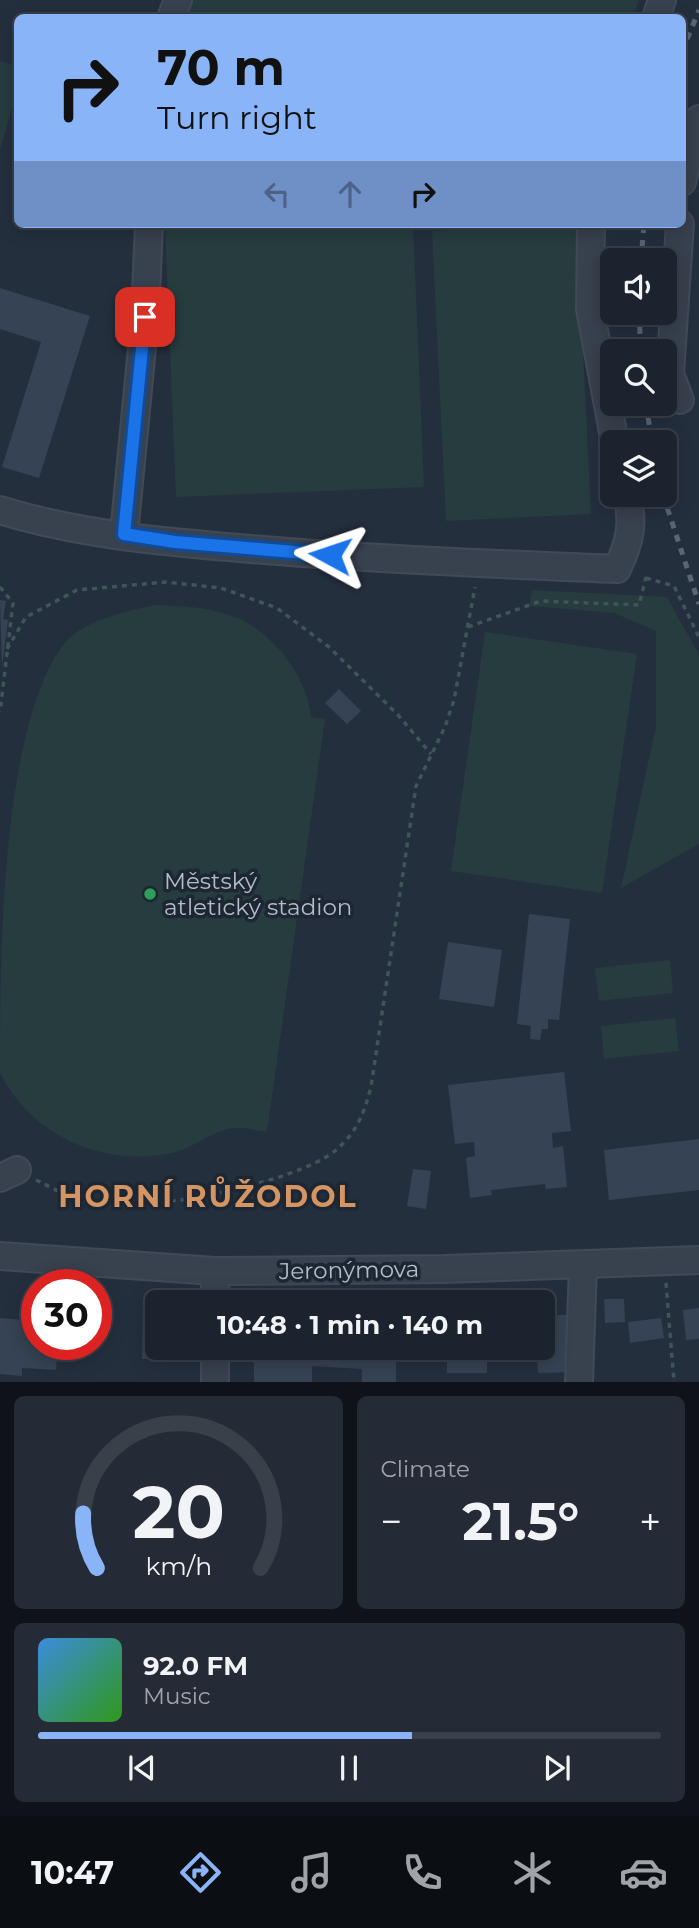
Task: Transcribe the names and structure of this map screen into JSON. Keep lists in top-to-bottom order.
{
  "streets": {
    "street": ["Jeronýmova"]
  },
  "districts": ["HORNÍ RŮŽODOL"],
  "places": ["Městský atletický stadion"],
  "page": {
    "turn": ["70 m", "Turn right"],
    "limit": "30",
    "trip": "10:48 · 1 min · 140 m",
    "tile": "Climate",
    "heat": ["−", "21.5°", "+"],
    "song": ["92.0 FM", "Music"],
    "tabs": "10:47",
    "gauge": ["20", "km/h"]
  }
}
